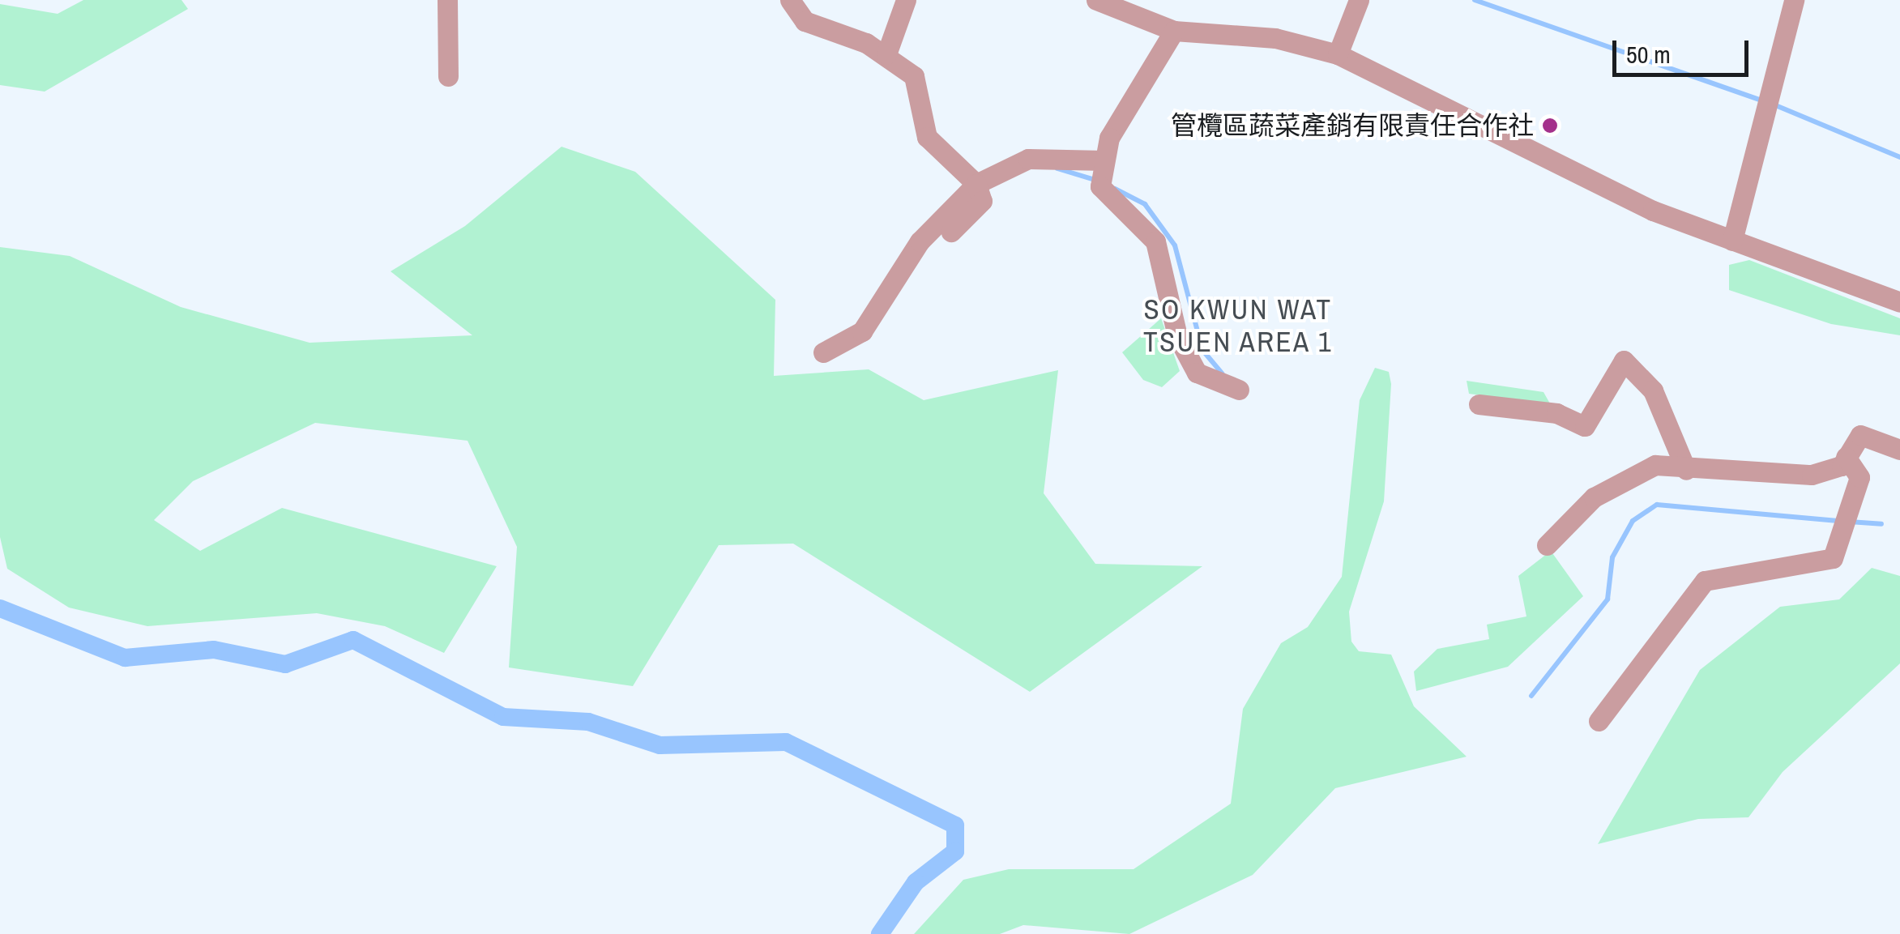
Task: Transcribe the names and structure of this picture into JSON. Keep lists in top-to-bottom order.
{
  "districts": ["SO KWUN WAT TSUEN AREA 1"],
  "places": ["管欖區蔬菜產銷有限責任合作社"],
  "scale_bar": "50 m"
}
